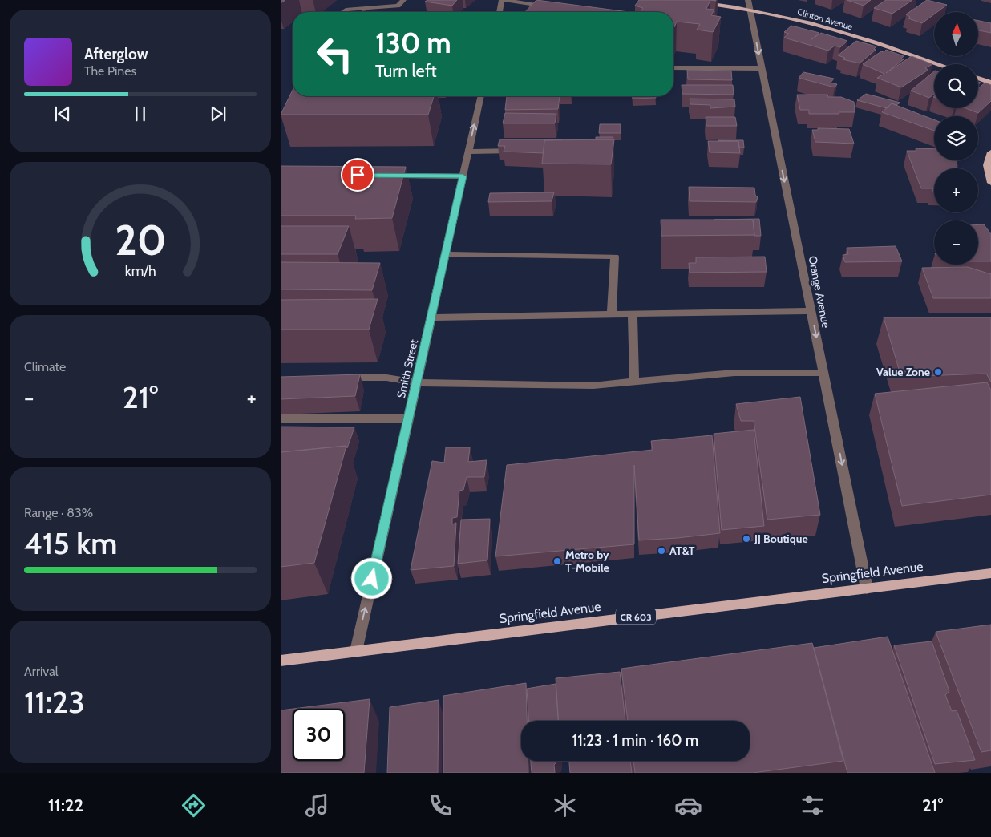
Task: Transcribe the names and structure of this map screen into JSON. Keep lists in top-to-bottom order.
{
  "streets": {
    "main road": ["Clinton Avenue", "Springfield Avenue", "CR 603"],
    "street": ["Orange Avenue", "Smith Street"]
  },
  "crossings": [
    ["Clinton Avenue", "Orange Avenue"],
    ["Orange Avenue", "Springfield Avenue"],
    ["Smith Street", "Springfield Avenue"]
  ],
  "one_way": ["Orange Avenue", "Smith Street"],
  "places": [
    "Value Zone",
    "JJ Boutique",
    "AT&T",
    "Metro by T-Mobile"
  ],
  "north": "top",
  "page": {
    "map_buttons": ["+", "−"],
    "turn": ["130 m", "Turn left"],
    "song": ["Afterglow", "The Pines"],
    "tile": [
      "Climate",
      ["Range · 83%", "415 km"],
      ["Arrival", "11:23"]
    ],
    "heat": ["−", "21°", "+"],
    "limit": "30",
    "trip": "11:23 · 1 min · 160 m",
    "tabs": ["11:22", "21°"],
    "gauge": ["20", "km/h"]
  }
}
